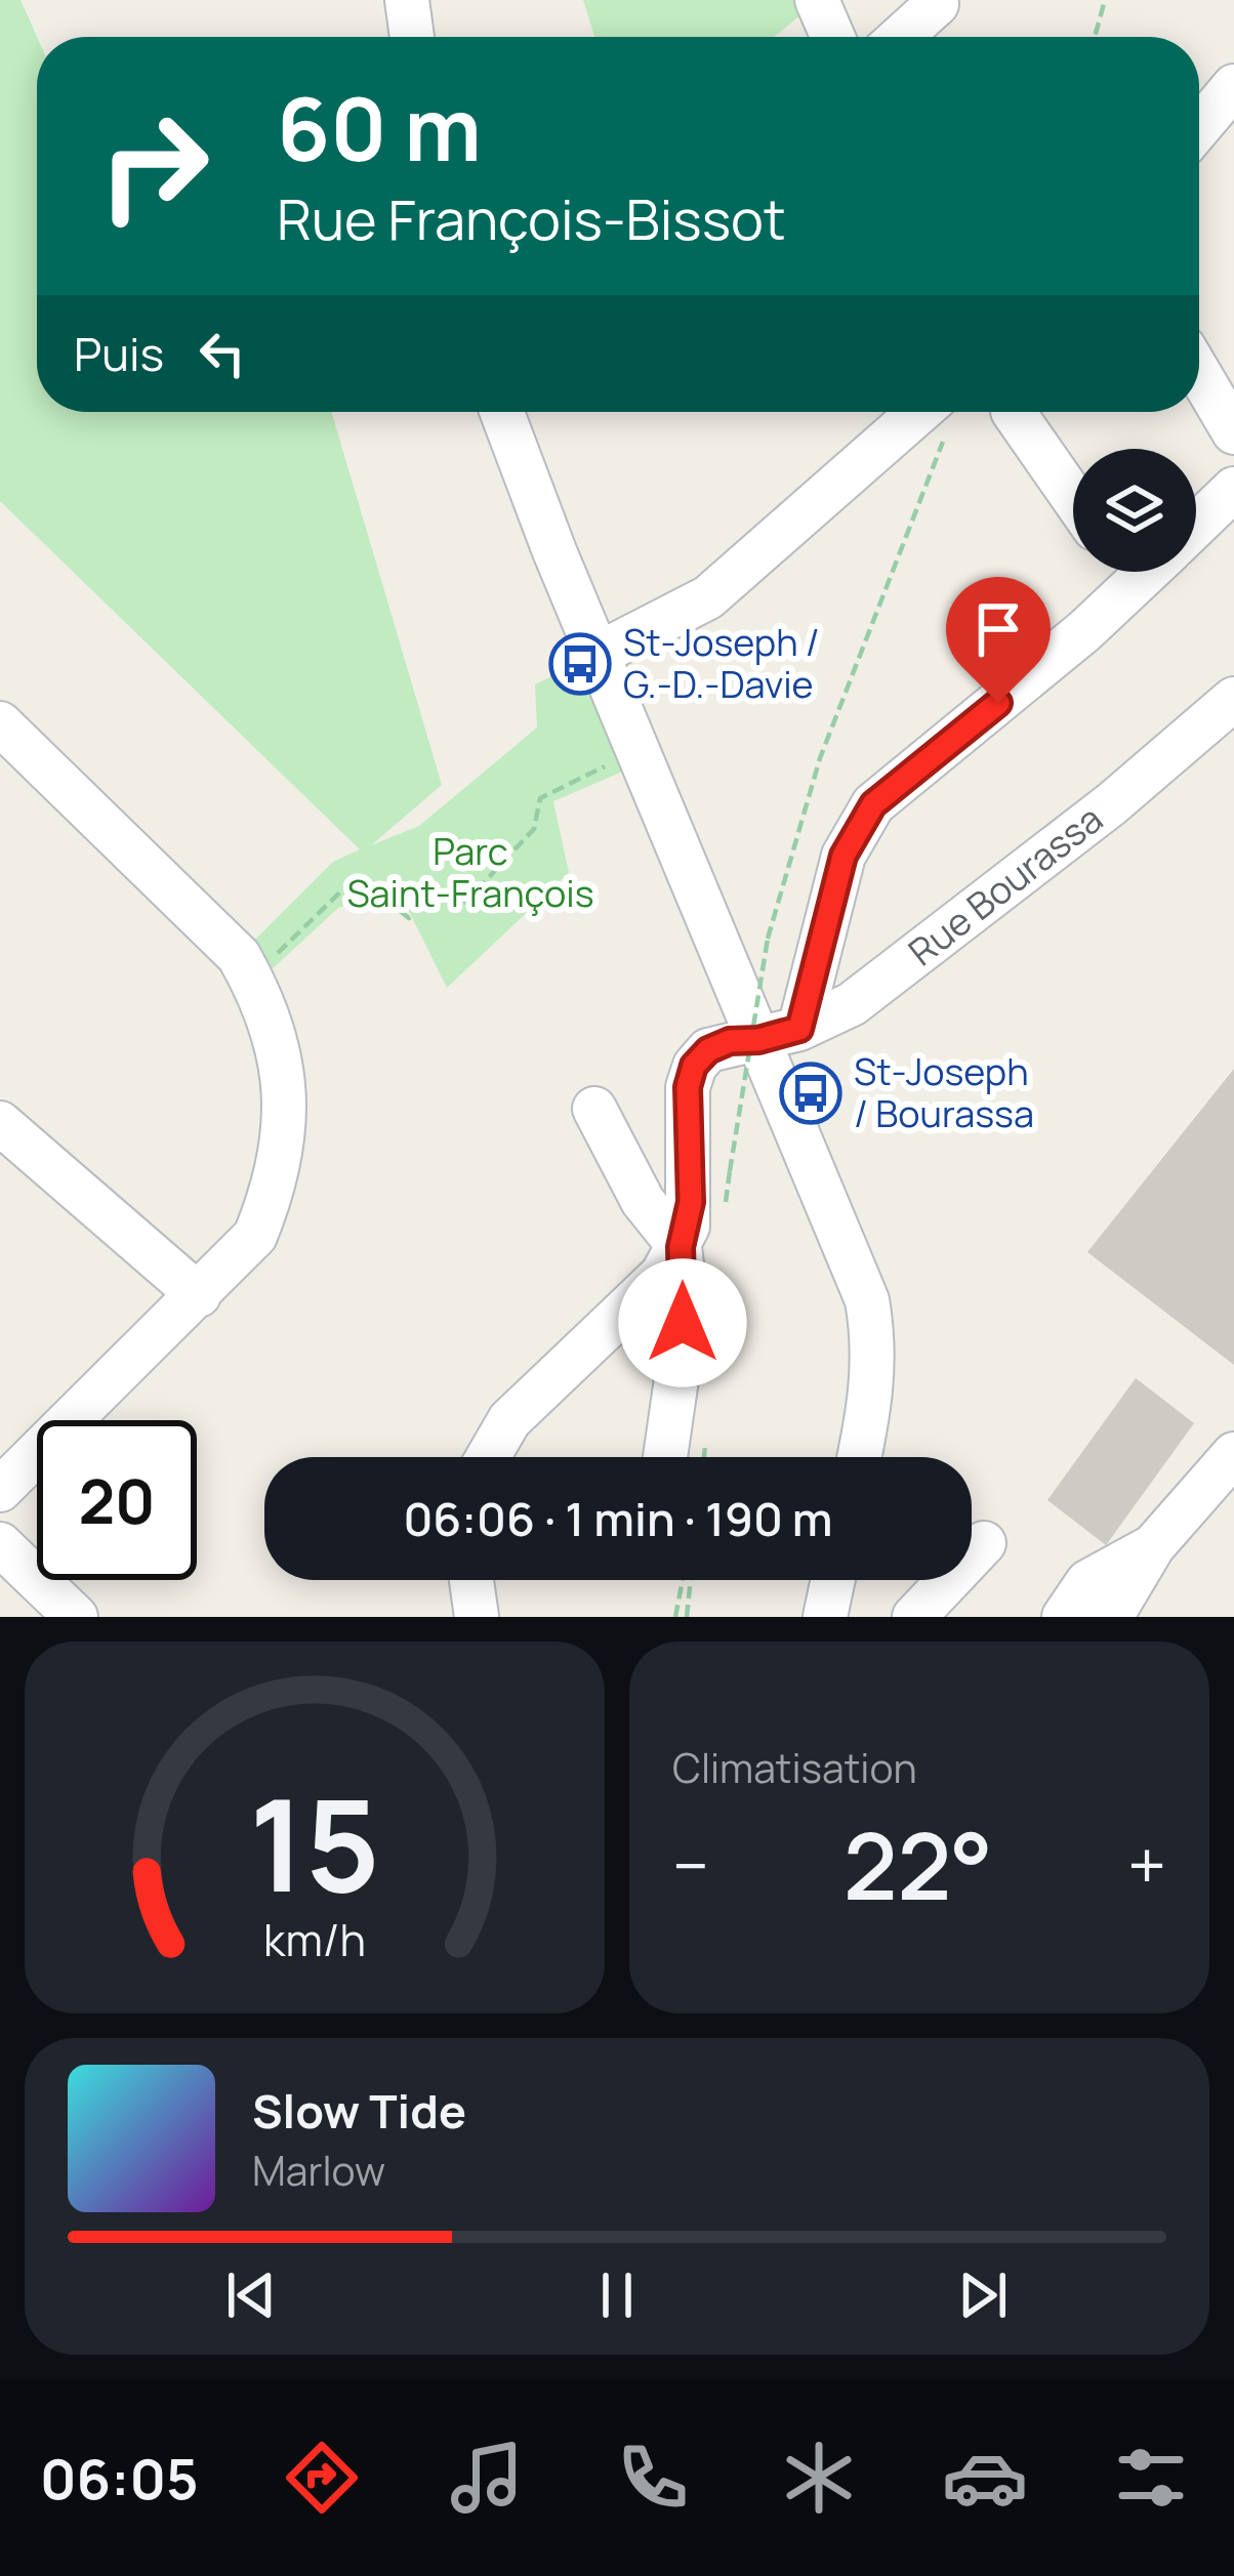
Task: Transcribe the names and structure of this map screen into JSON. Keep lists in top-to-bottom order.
{
  "streets": {
    "street": ["Rue Bourassa"]
  },
  "parks": ["Parc Saint-François"],
  "places": {
    "bus stop": ["St-Joseph / G.-D.-Davie", "St-Joseph / Bourassa"]
  },
  "page": {
    "turn": ["60 m", "Rue François-Bissot"],
    "then": "Puis",
    "limit": "20",
    "trip": "06:06 · 1 min · 190 m",
    "tile": "Climatisation",
    "heat": ["−", "22°", "+"],
    "song": ["Slow Tide", "Marlow"],
    "tabs": "06:05",
    "gauge": ["15", "km/h"]
  }
}
